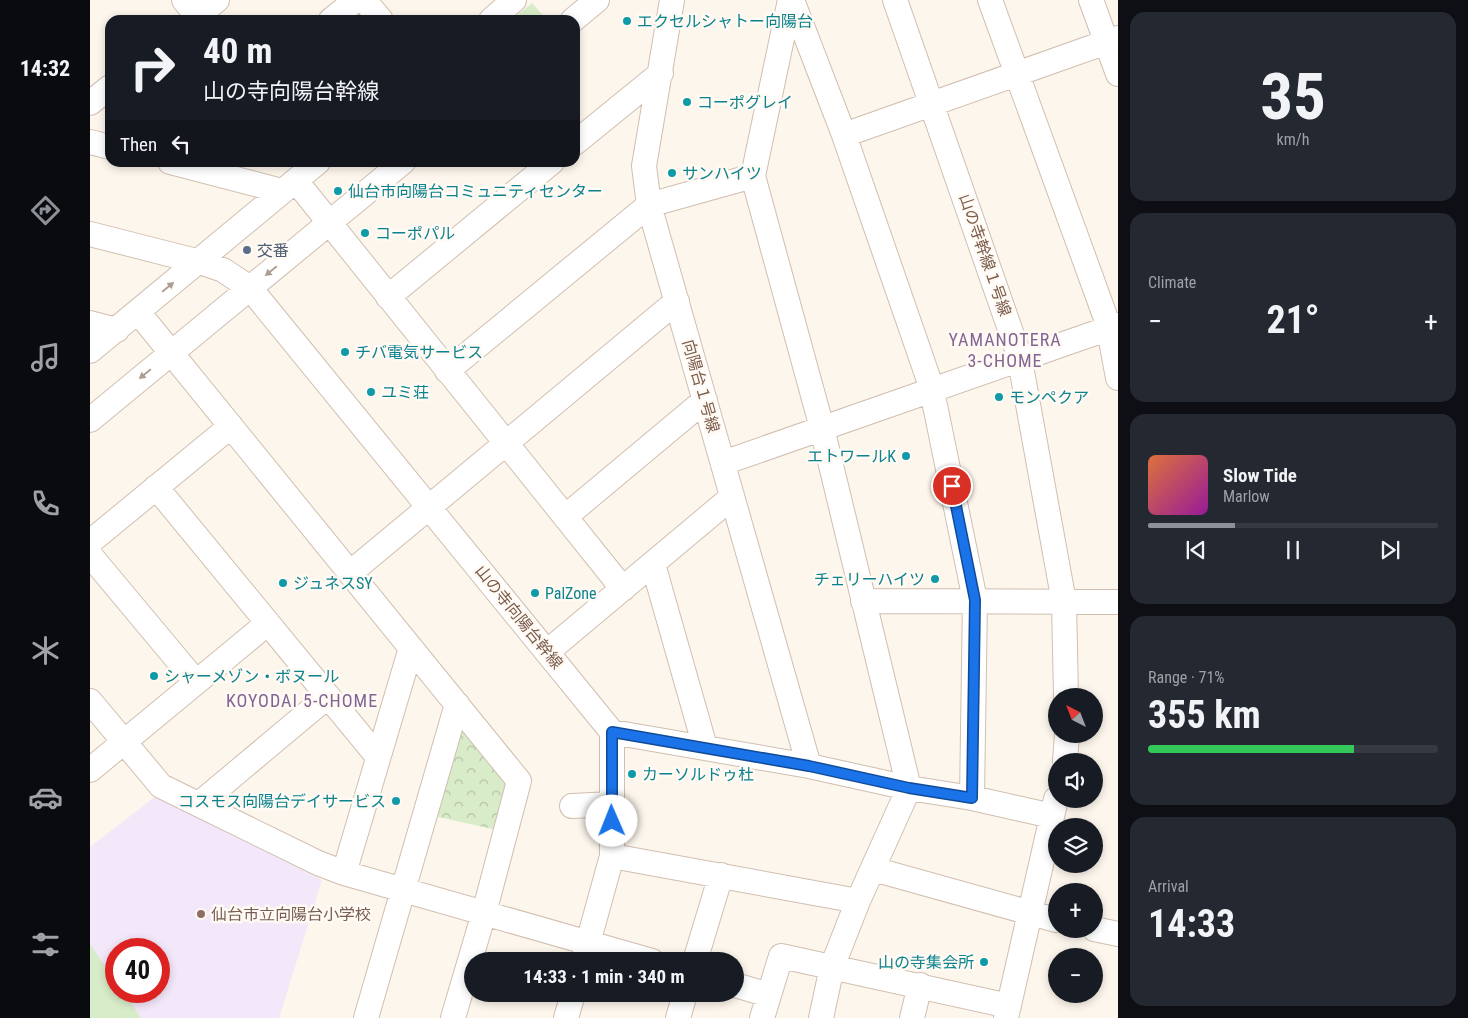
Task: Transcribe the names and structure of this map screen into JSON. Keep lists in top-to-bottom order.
{
  "streets": {
    "street": ["山の寺幹線１号線", "向陽台１号線", "山の寺向陽台幹線"]
  },
  "districts": ["YAMANOTERA 3-CHOME", "KOYODAI 5-CHOME"],
  "places": [
    "エクセルシャトー向陽台",
    "コーポグレイ",
    "サンハイツ",
    "仙台市向陽台コミュニティセンター",
    "コーポパル",
    "交番",
    "チバ電気サービス",
    "ユミ荘",
    "モンペクア",
    "エトワールK",
    "チェリーハイツ",
    "ジュネスSY",
    "PalZone",
    "シャーメゾン・ボヌール",
    "カーソルドゥ杜",
    "コスモス向陽台デイサービス",
    "仙台市立向陽台小学校",
    "山の寺集会所"
  ],
  "north": "top left",
  "page": {
    "tabs": "14:32",
    "tile": [
      ["35", "km/h"],
      "Climate",
      ["Range · 71%", "355 km"],
      ["Arrival", "14:33"]
    ],
    "turn": ["40 m", "山の寺向陽台幹線"],
    "then": "Then",
    "heat": ["−", "21°", "+"],
    "song": ["Slow Tide", "Marlow"],
    "map_buttons": ["+", "−"],
    "limit": "40",
    "trip": "14:33 · 1 min · 340 m"
  }
}
